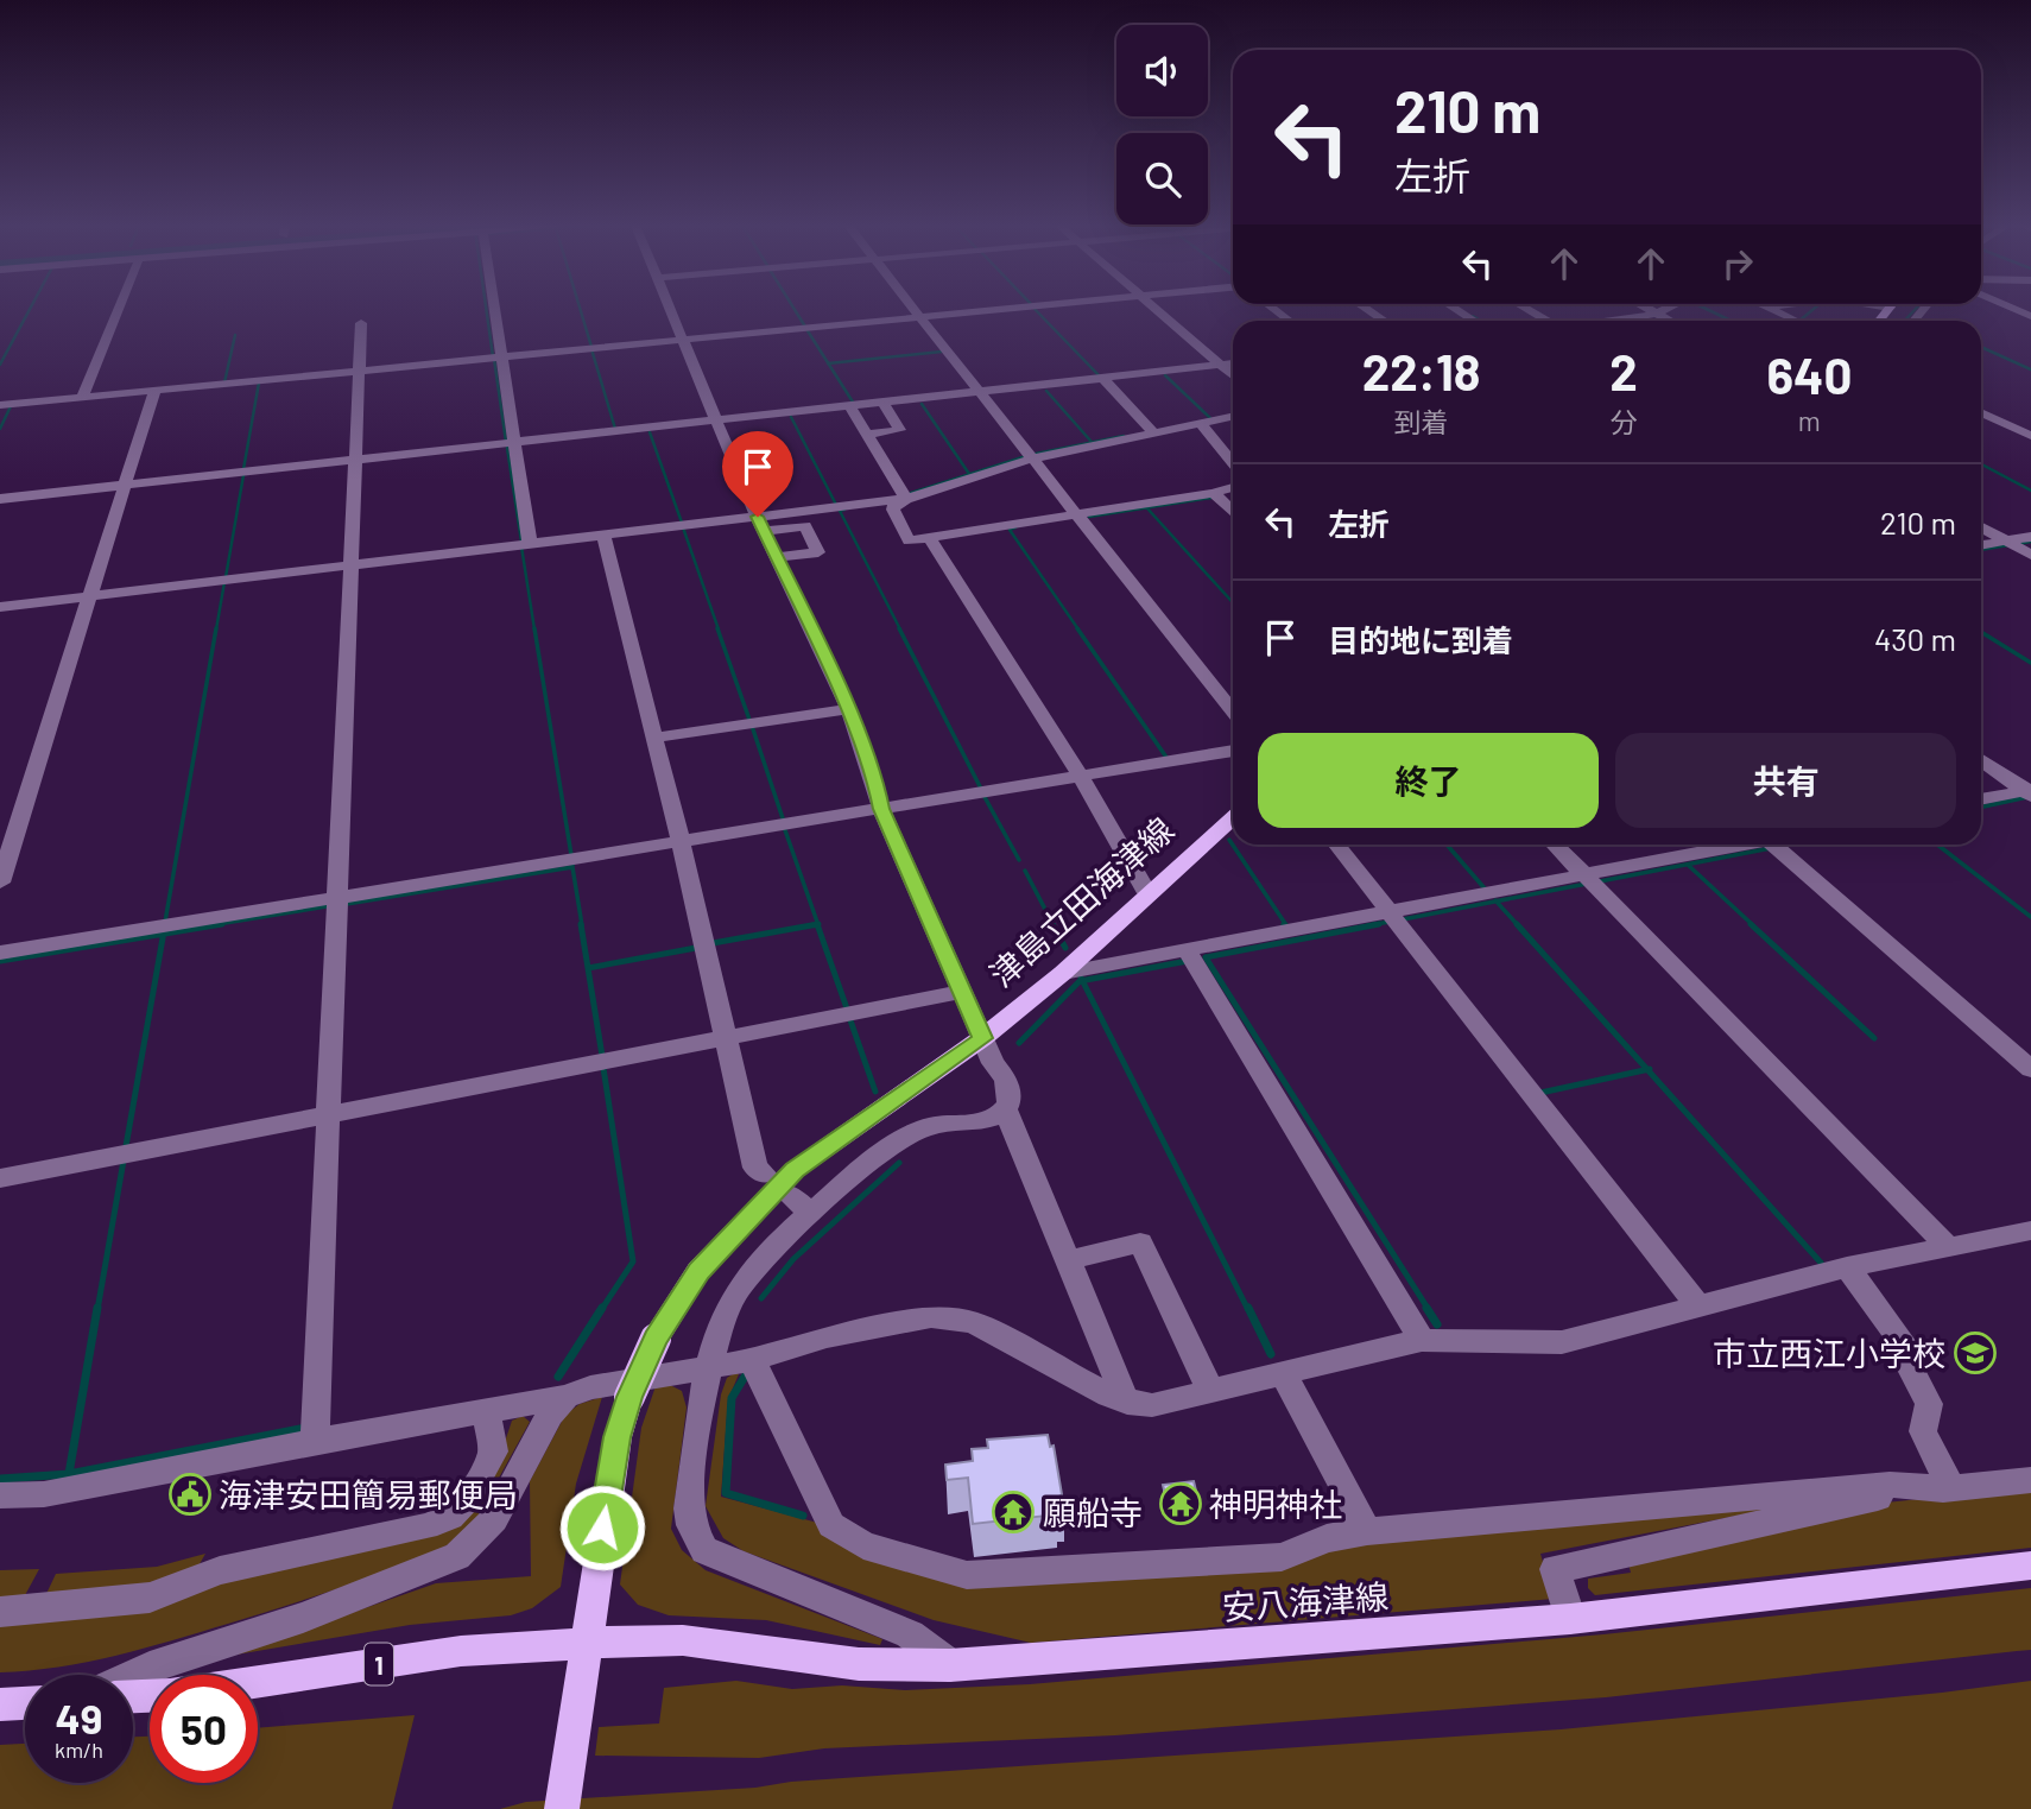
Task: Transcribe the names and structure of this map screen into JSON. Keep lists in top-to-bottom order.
{
  "streets": {
    "main road": ["津島立田海津線", "安八海津線", "1"]
  },
  "crossings": [
    ["津島立田海津線", "安八海津線"],
    ["津島立田海津線", "1"],
    ["安八海津線", "1"]
  ],
  "places": {
    "school or university": ["市立西江小学校"],
    "public building": ["海津安田簡易郵便局"],
    "temple": ["神明神社", "願船寺"]
  },
  "page": {
    "turn": ["210 m", "左折"],
    "eta": [
      "22:18",
      "到着",
      "2",
      "分",
      "640",
      "m"
    ],
    "list": [
      {
        "name": "左折",
        "value": "210 m"
      },
      {
        "name": "目的地に到着",
        "value": "430 m"
      }
    ],
    "buttons": ["終了", "共有"],
    "speed": "49 km/h",
    "limit": "50"
  }
}
